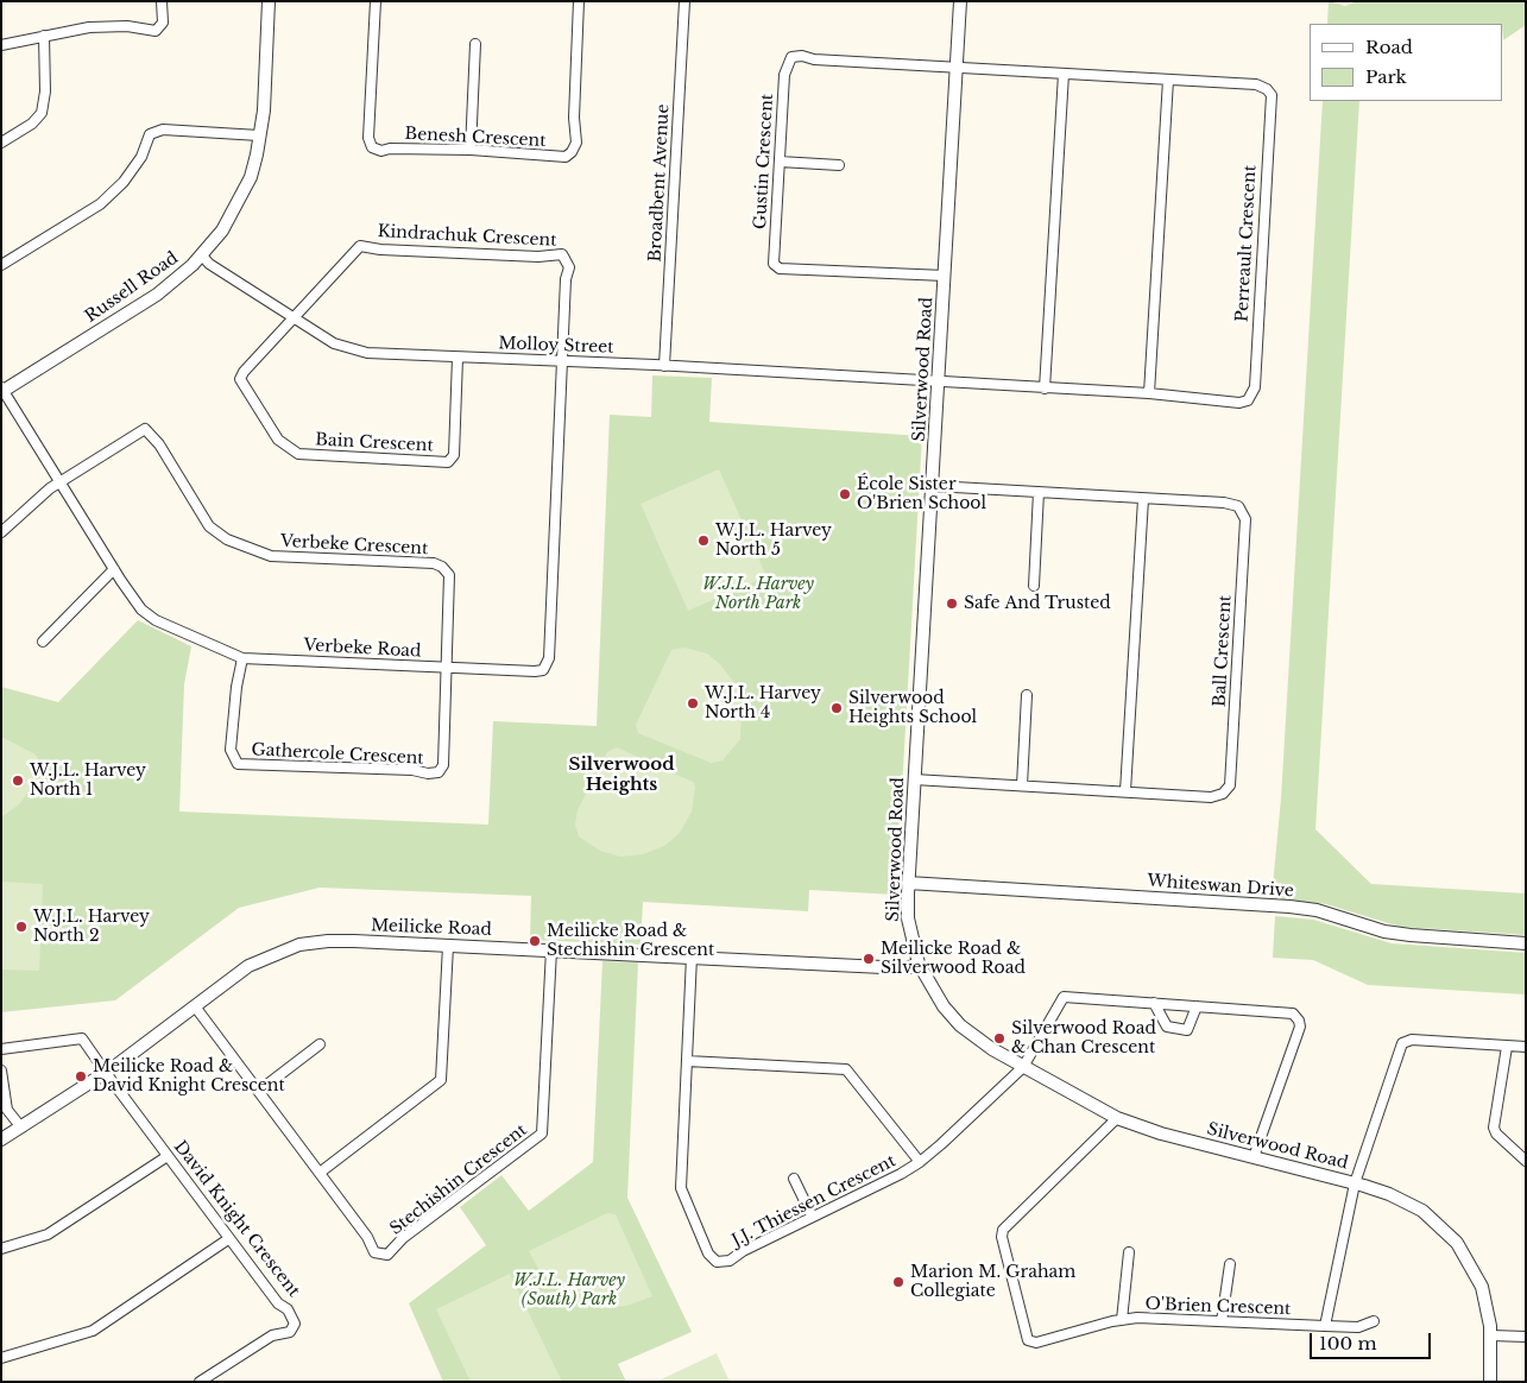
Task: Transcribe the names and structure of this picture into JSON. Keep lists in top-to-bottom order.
{
  "streets": {
    "street": [
      "Benesh Crescent",
      "Gustin Crescent",
      "Broadbent Avenue",
      "Kindrachuk Crescent",
      "Perreault Crescent",
      "Russell Road",
      "Molloy Street",
      "Silverwood Road",
      "Bain Crescent",
      "Verbeke Crescent",
      "Verbeke Road",
      "Ball Crescent",
      "Gathercole Crescent",
      "Whiteswan Drive",
      "Meilicke Road",
      "Stechishin Crescent",
      "J.J. Thiessen Crescent",
      "David Knight Crescent",
      "O'Brien Crescent"
    ]
  },
  "crossings": [
    ["Gustin Crescent", "Perreault Crescent"],
    ["Gustin Crescent", "Silverwood Road"],
    ["Broadbent Avenue", "Molloy Street"],
    ["Kindrachuk Crescent", "Molloy Street"],
    ["Kindrachuk Crescent", "Bain Crescent"],
    ["Kindrachuk Crescent", "Verbeke Road"],
    ["Perreault Crescent", "Molloy Street"],
    ["Perreault Crescent", "Silverwood Road"],
    ["Russell Road", "Molloy Street"],
    ["Russell Road", "Verbeke Road"],
    ["Molloy Street", "Silverwood Road"],
    ["Molloy Street", "Bain Crescent"],
    ["Molloy Street", "Verbeke Road"],
    ["Silverwood Road", "Ball Crescent"],
    ["Silverwood Road", "Whiteswan Drive"],
    ["Silverwood Road", "Meilicke Road"],
    ["Silverwood Road", "J.J. Thiessen Crescent"],
    ["Silverwood Road", "O'Brien Crescent"],
    ["Verbeke Crescent", "Verbeke Road"],
    ["Verbeke Crescent", "Gathercole Crescent"],
    ["Verbeke Road", "Gathercole Crescent"],
    ["Meilicke Road", "Stechishin Crescent"],
    ["Meilicke Road", "J.J. Thiessen Crescent"],
    ["Meilicke Road", "David Knight Crescent"]
  ],
  "districts": ["Silverwood Heights"],
  "parks": ["W.J.L. Harvey North Park", "W.J.L. Harvey (South) Park"],
  "places": [
    "École Sister O'Brien School",
    "W.J.L. Harvey North 5",
    "Safe And Trusted",
    "W.J.L. Harvey North 4",
    "Silverwood Heights School",
    "W.J.L. Harvey North 1",
    "W.J.L. Harvey North 2",
    "Meilicke Road & Stechishin Crescent",
    "Meilicke Road & Silverwood Road",
    "Silverwood Road & Chan Crescent",
    "Meilicke Road & David Knight Crescent",
    "Marion M. Graham Collegiate"
  ],
  "legend": ["Road", "Park"],
  "scale_bar": "100 m"
}
